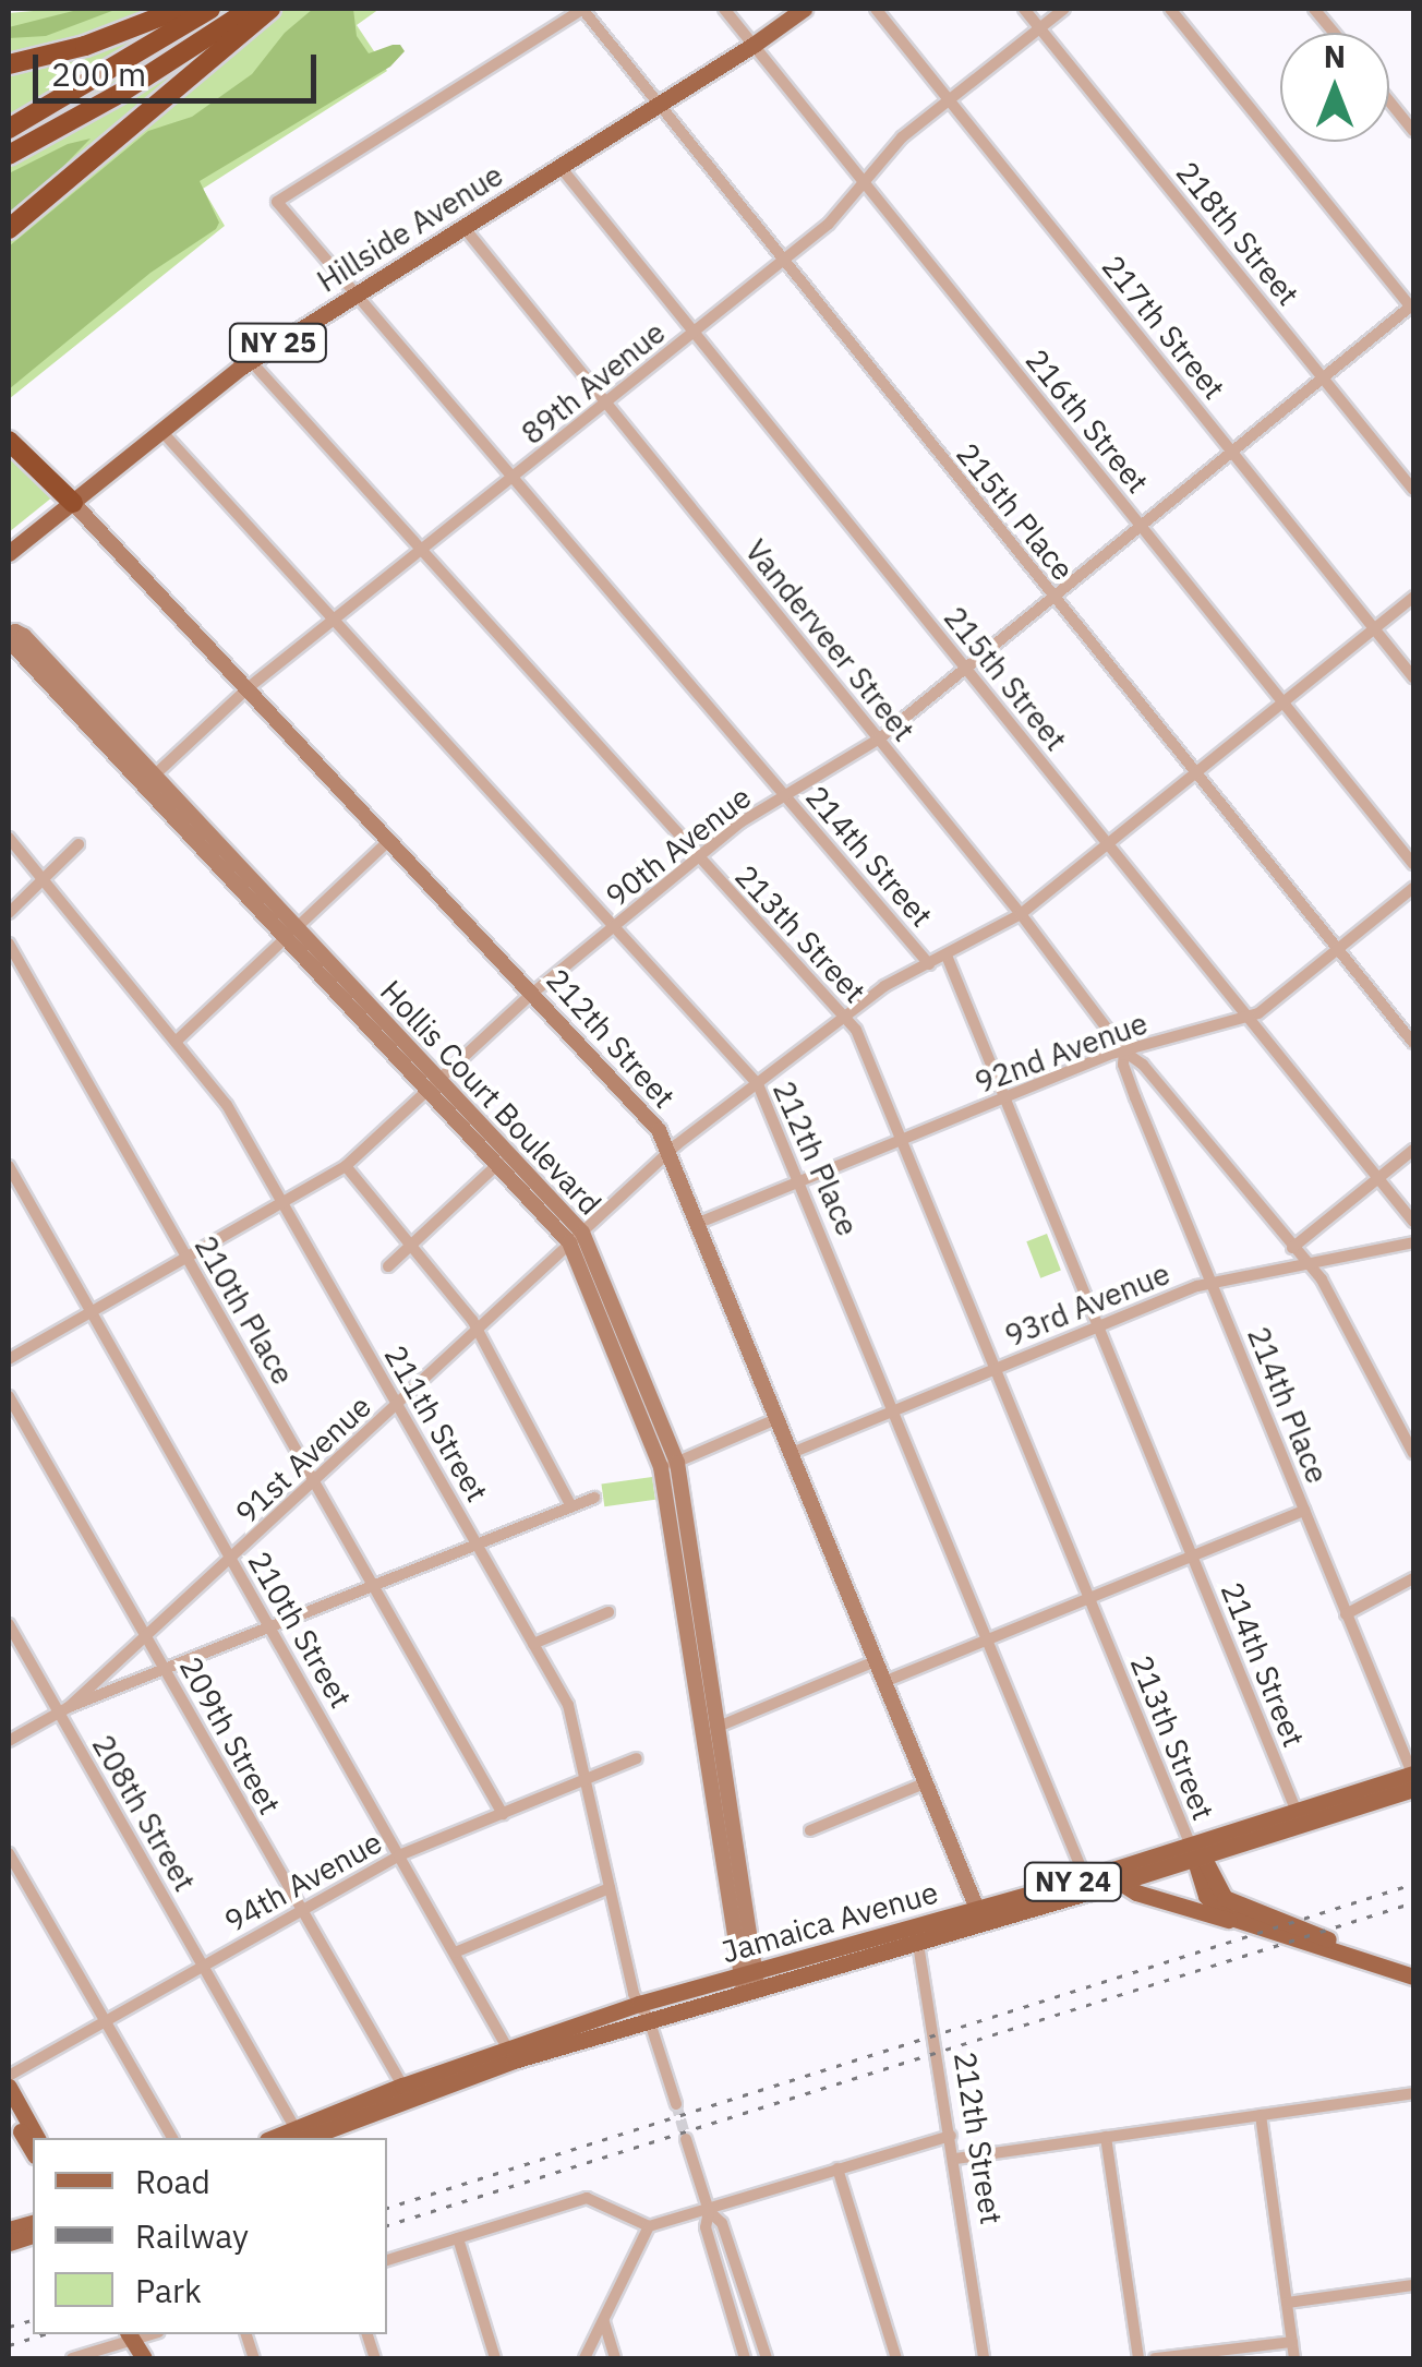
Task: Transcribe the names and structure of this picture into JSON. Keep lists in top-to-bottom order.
{
  "streets": {
    "main road": [
      "Hillside Avenue",
      "NY 25",
      "212th Street",
      "Hollis Court Boulevard",
      "NY 24",
      "Jamaica Avenue"
    ],
    "street": [
      "218th Street",
      "217th Street",
      "89th Avenue",
      "216th Street",
      "215th Place",
      "Vanderveer Street",
      "215th Street",
      "90th Avenue",
      "214th Street",
      "213th Street",
      "92nd Avenue",
      "212th Place",
      "93rd Avenue",
      "210th Place",
      "214th Place",
      "211th Street",
      "91st Avenue",
      "210th Street",
      "209th Street",
      "208th Street",
      "94th Avenue"
    ]
  },
  "crossings": [
    ["Hillside Avenue", "216th Street"],
    ["Hillside Avenue", "215th Place"],
    ["Hillside Avenue", "Vanderveer Street"],
    ["Hillside Avenue", "215th Street"],
    ["Hillside Avenue", "214th Street"],
    ["Hillside Avenue", "213th Street"],
    ["Hillside Avenue", "212th Street"],
    ["Hillside Avenue", "212th Place"],
    ["218th Street", "89th Avenue"],
    ["218th Street", "90th Avenue"],
    ["217th Street", "89th Avenue"],
    ["217th Street", "90th Avenue"],
    ["89th Avenue", "216th Street"],
    ["89th Avenue", "215th Place"],
    ["89th Avenue", "Vanderveer Street"],
    ["89th Avenue", "215th Street"],
    ["89th Avenue", "214th Street"],
    ["89th Avenue", "213th Street"],
    ["89th Avenue", "212th Street"],
    ["89th Avenue", "Hollis Court Boulevard"],
    ["89th Avenue", "212th Place"],
    ["216th Street", "90th Avenue"],
    ["215th Place", "90th Avenue"],
    ["215th Place", "214th Street"],
    ["215th Place", "92nd Avenue"],
    ["Vanderveer Street", "90th Avenue"],
    ["Vanderveer Street", "92nd Avenue"],
    ["Vanderveer Street", "93rd Avenue"],
    ["Vanderveer Street", "214th Place"],
    ["215th Street", "90th Avenue"],
    ["215th Street", "92nd Avenue"],
    ["90th Avenue", "214th Street"],
    ["90th Avenue", "213th Street"],
    ["90th Avenue", "212th Street"],
    ["90th Avenue", "Hollis Court Boulevard"],
    ["90th Avenue", "212th Place"],
    ["90th Avenue", "210th Place"],
    ["90th Avenue", "211th Street"],
    ["90th Avenue", "210th Street"],
    ["214th Street", "92nd Avenue"],
    ["214th Street", "93rd Avenue"],
    ["214th Street", "91st Avenue"],
    ["214th Street", "Jamaica Avenue"],
    ["213th Street", "92nd Avenue"],
    ["213th Street", "93rd Avenue"],
    ["213th Street", "91st Avenue"],
    ["213th Street", "NY 24"],
    ["213th Street", "Jamaica Avenue"],
    ["212th Street", "92nd Avenue"],
    ["212th Street", "93rd Avenue"],
    ["212th Street", "91st Avenue"],
    ["212th Street", "Jamaica Avenue"],
    ["92nd Avenue", "212th Place"],
    ["92nd Avenue", "214th Place"],
    ["Hollis Court Boulevard", "91st Avenue"],
    ["Hollis Court Boulevard", "Jamaica Avenue"],
    ["212th Place", "93rd Avenue"],
    ["212th Place", "91st Avenue"],
    ["212th Place", "Jamaica Avenue"],
    ["93rd Avenue", "214th Place"],
    ["210th Place", "91st Avenue"],
    ["210th Place", "94th Avenue"],
    ["214th Place", "Jamaica Avenue"],
    ["211th Street", "91st Avenue"],
    ["211th Street", "94th Avenue"],
    ["211th Street", "Jamaica Avenue"],
    ["91st Avenue", "210th Street"],
    ["91st Avenue", "209th Street"],
    ["91st Avenue", "208th Street"],
    ["210th Street", "94th Avenue"],
    ["210th Street", "Jamaica Avenue"],
    ["209th Street", "94th Avenue"],
    ["209th Street", "Jamaica Avenue"],
    ["208th Street", "94th Avenue"],
    ["208th Street", "Jamaica Avenue"],
    ["NY 24", "Jamaica Avenue"]
  ],
  "legend": ["Road", "Railway", "Park"],
  "scale_bar": "200 m",
  "north": "top"
}
